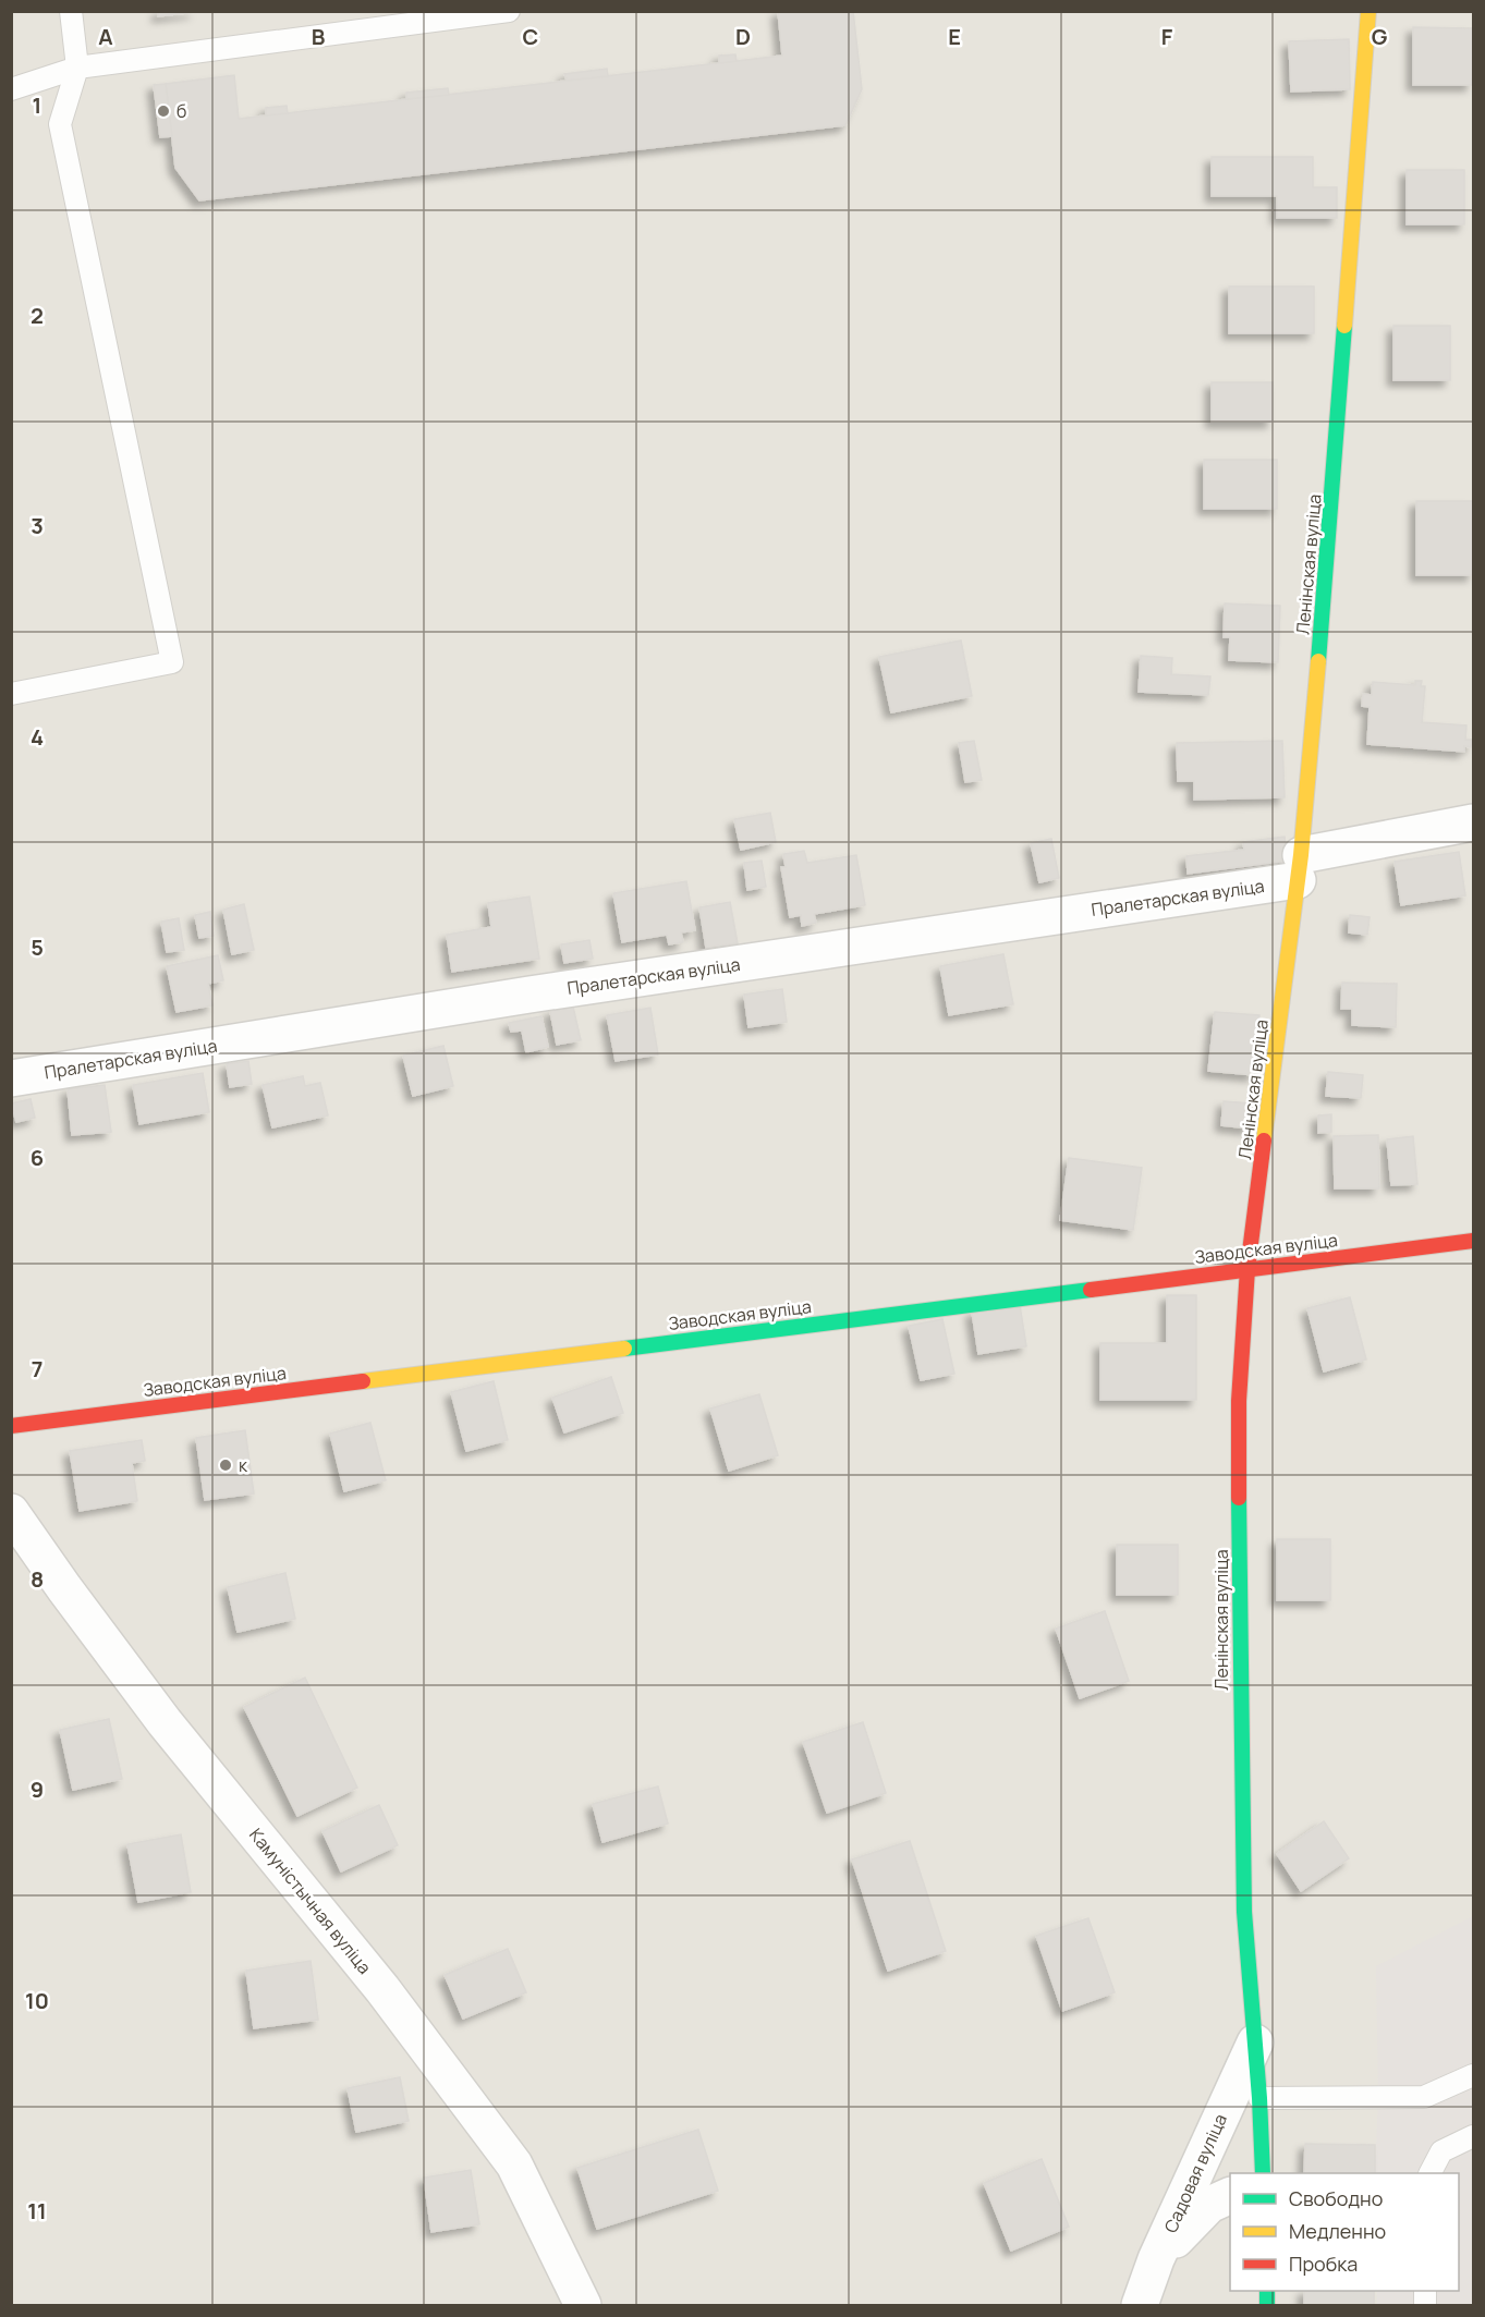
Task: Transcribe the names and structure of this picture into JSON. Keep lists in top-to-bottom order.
{
  "streets": {
    "street": [
      "Ленінская вуліца",
      "Пралетарская вуліца",
      "Заводская вуліца",
      "Камуністычная вуліца",
      "Садовая вуліца"
    ]
  },
  "crossings": [
    ["Ленінская вуліца", "Пралетарская вуліца"],
    ["Ленінская вуліца", "Заводская вуліца"],
    ["Ленінская вуліца", "Садовая вуліца"]
  ],
  "places": ["б", "к"],
  "legend": ["Свободно", "Медленно", "Пробка"],
  "grid": {
    "columns": [
      "A",
      "B",
      "C",
      "D",
      "E",
      "F",
      "G"
    ],
    "rows": [
      "1",
      "2",
      "3",
      "4",
      "5",
      "6",
      "7",
      "8",
      "9",
      "10",
      "11"
    ]
  }
}
